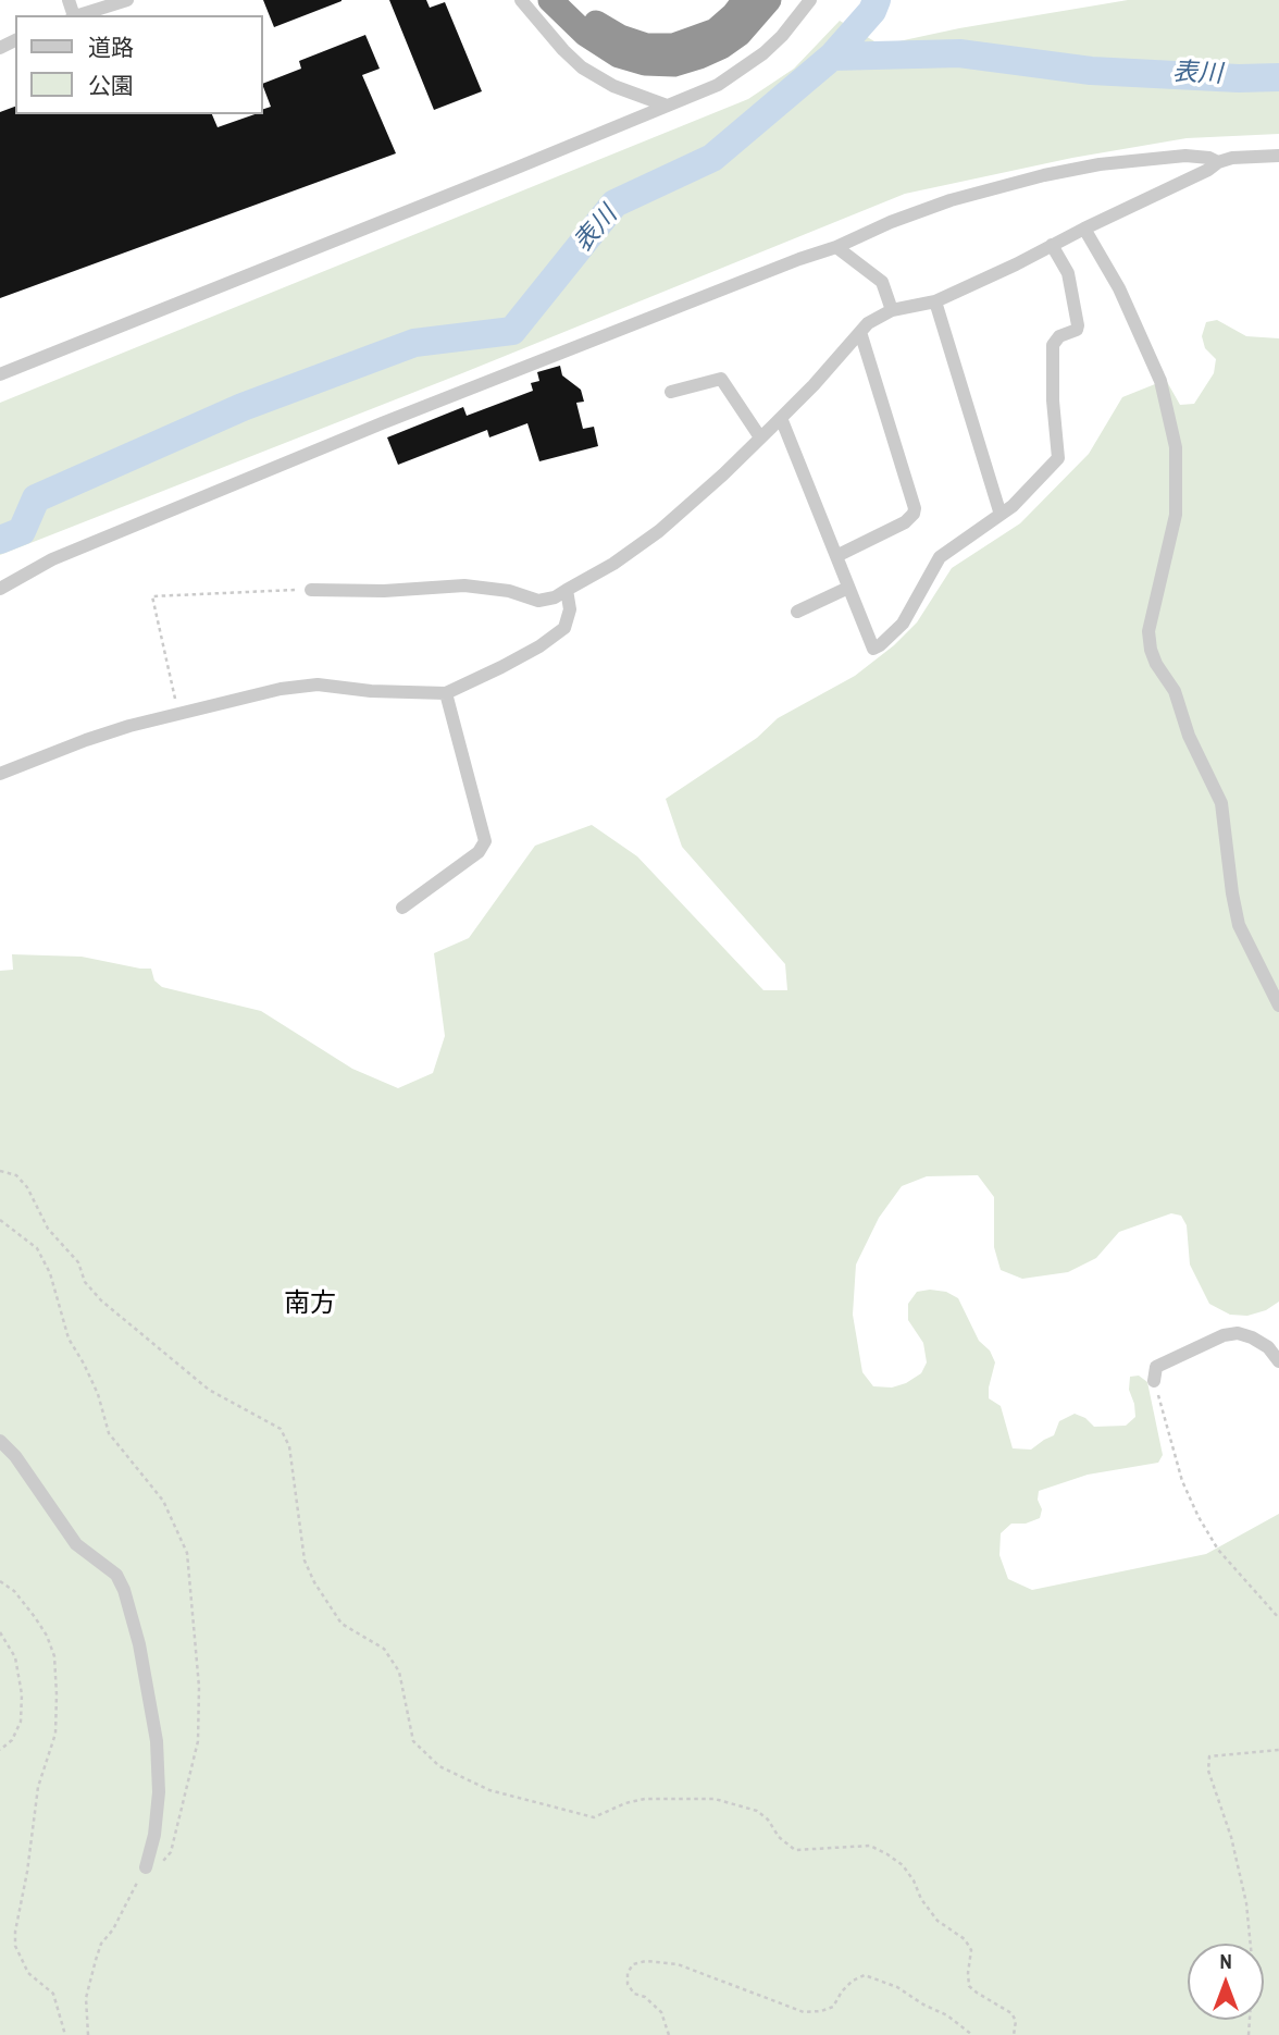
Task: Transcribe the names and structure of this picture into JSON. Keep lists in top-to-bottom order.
{
  "districts": ["南方"],
  "water": ["表川"],
  "legend": ["道路", "公園"],
  "north": "top"
}
